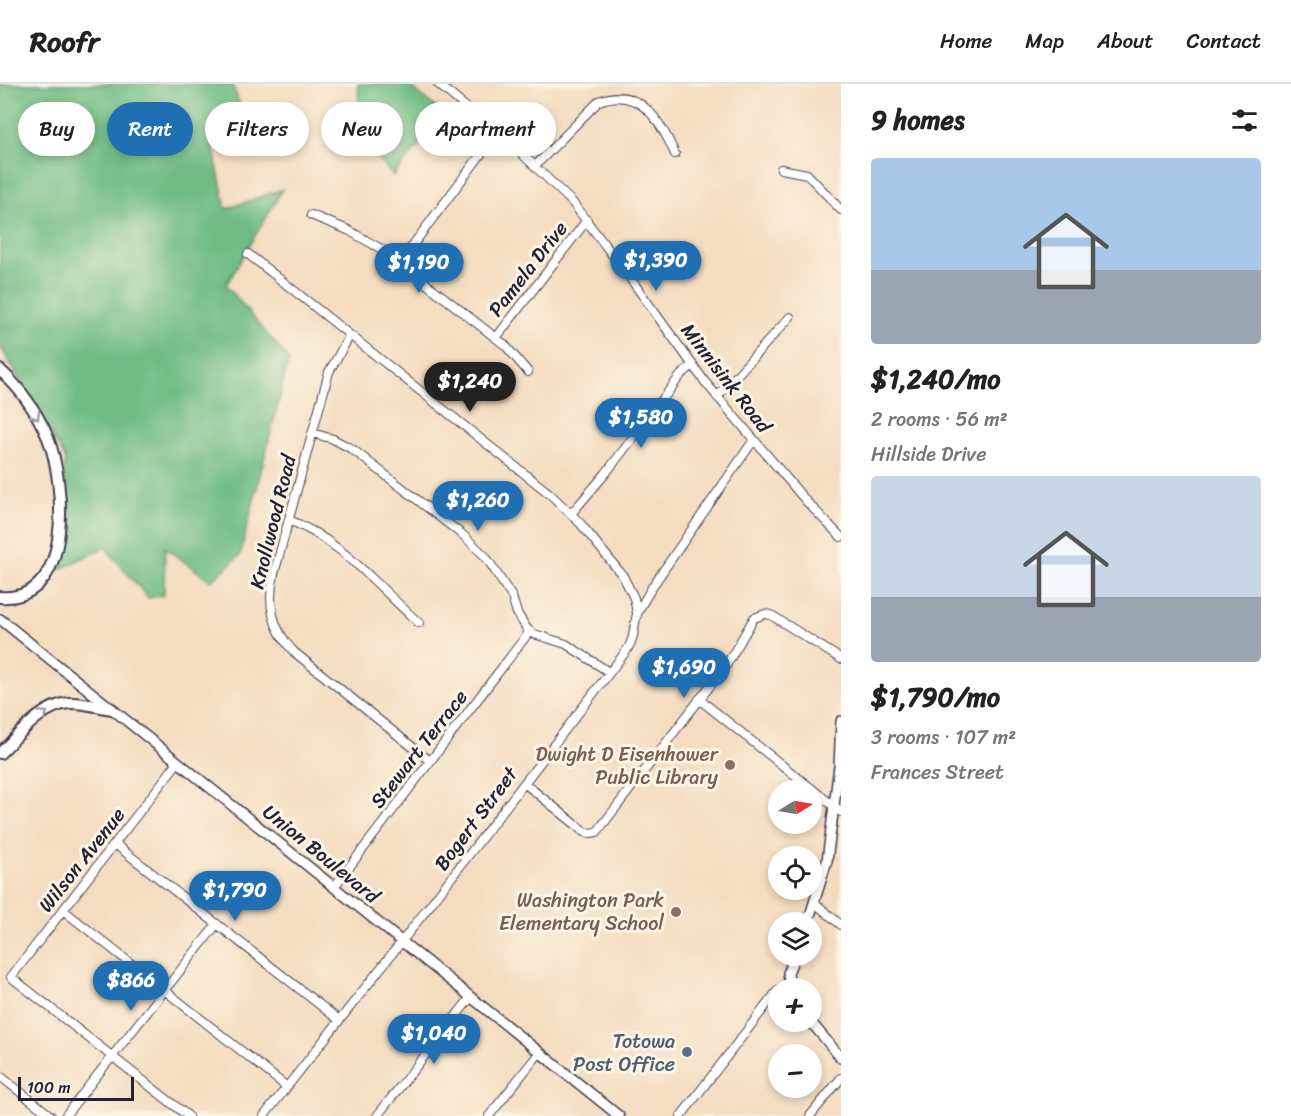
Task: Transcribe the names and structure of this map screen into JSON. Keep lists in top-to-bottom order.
{
  "streets": {
    "main road": ["Union Boulevard"],
    "street": [
      "Pamela Drive",
      "Minnisink Road",
      "Knollwood Road",
      "Stewart Terrace",
      "Bogert Street",
      "Wilson Avenue"
    ]
  },
  "crossings": [
    ["Pamela Drive", "Minnisink Road"],
    ["Minnisink Road", "Bogert Street"],
    ["Knollwood Road", "Stewart Terrace"],
    ["Stewart Terrace", "Union Boulevard"],
    ["Bogert Street", "Union Boulevard"],
    ["Union Boulevard", "Wilson Avenue"]
  ],
  "places": ["Dwight D Eisenhower Public Library", "Washington Park Elementary School", "Totowa Post Office"],
  "scale_bar": "100 m",
  "north": "right",
  "page": {
    "header": "Roofr",
    "nav": [
      "Home",
      "Map",
      "About",
      "Contact"
    ],
    "heading": "9 homes",
    "chip": [
      "Buy",
      "Rent",
      "Filters",
      "New",
      "Apartment"
    ],
    "list": [
      {
        "name": "$1,240/mo",
        "note": "2 rooms · 56 m² · Hillside Drive"
      },
      {
        "name": "$1,790/mo",
        "note": "3 rooms · 107 m² · Frances Street"
      }
    ],
    "price": [
      "$1,390",
      "$1,190",
      "$1,240",
      "$1,580",
      "$1,260",
      "$1,690",
      "$1,790",
      "$866",
      "$1,040"
    ],
    "map_buttons": ["+", "−"],
    "scale": "100 m"
  }
}
